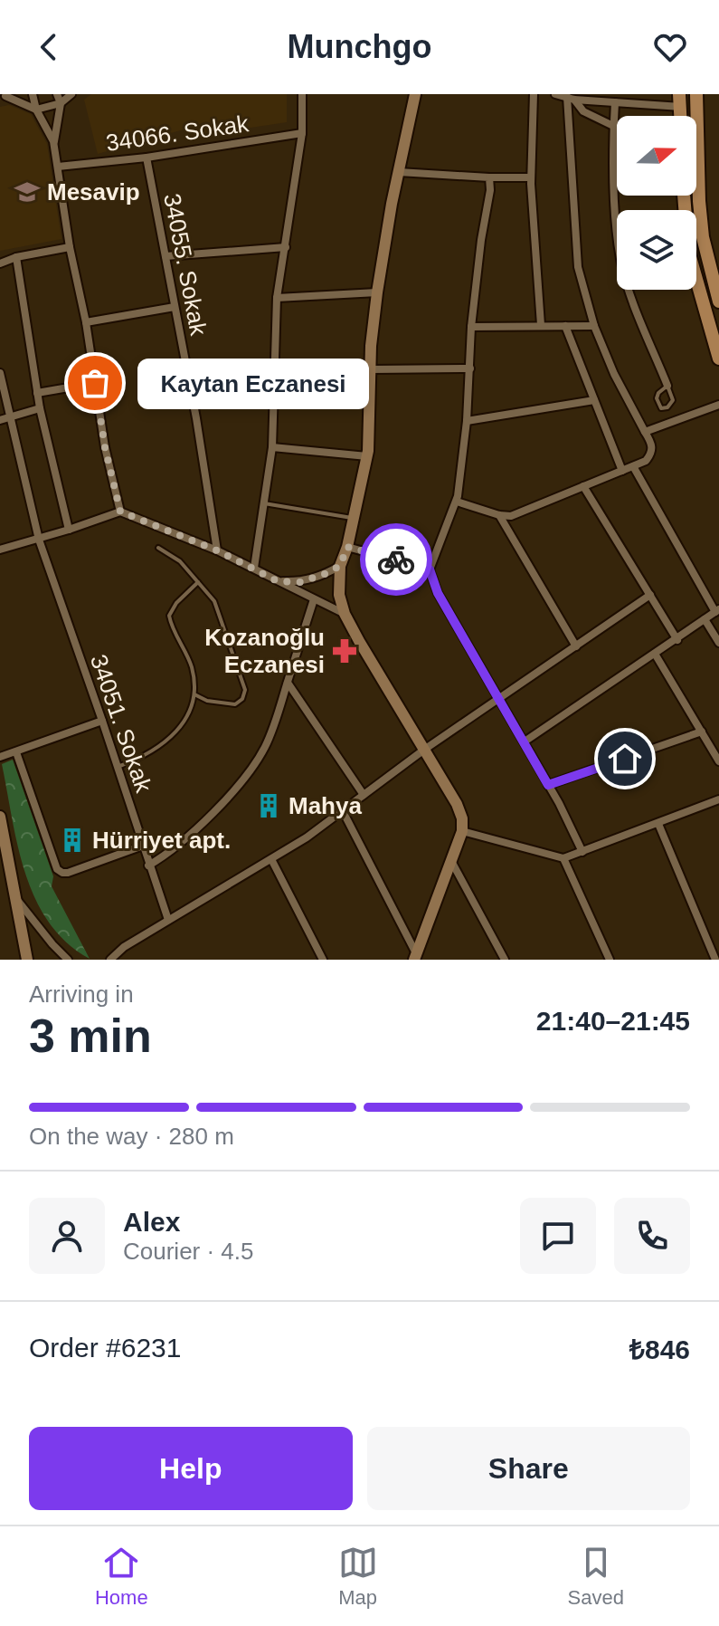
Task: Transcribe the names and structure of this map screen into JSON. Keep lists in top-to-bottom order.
{
  "streets": {
    "street": ["34066. Sokak", "34055. Sokak", "34051. Sokak"]
  },
  "crossings": [
    ["34066. Sokak", "34055. Sokak"]
  ],
  "places": {
    "school or university": ["Mesavip"],
    "other": ["Kaytan Eczanesi"],
    "pharmacy": ["Kozanoğlu Eczanesi"],
    "building": ["Mahya", "Hürriyet apt."]
  },
  "north": "right",
  "page": {
    "header": "Munchgo",
    "bubble": "Kaytan Eczanesi",
    "heading": ["3 min", "Arriving in", "21:40–21:45"],
    "panel": [
      "Alex",
      "Courier · 4.5",
      "Order #6231",
      "₺846"
    ],
    "bar": "On the way · 280 m",
    "buttons": ["Help", "Share"],
    "tabs": ["Home", "Map", "Saved"]
  }
}
